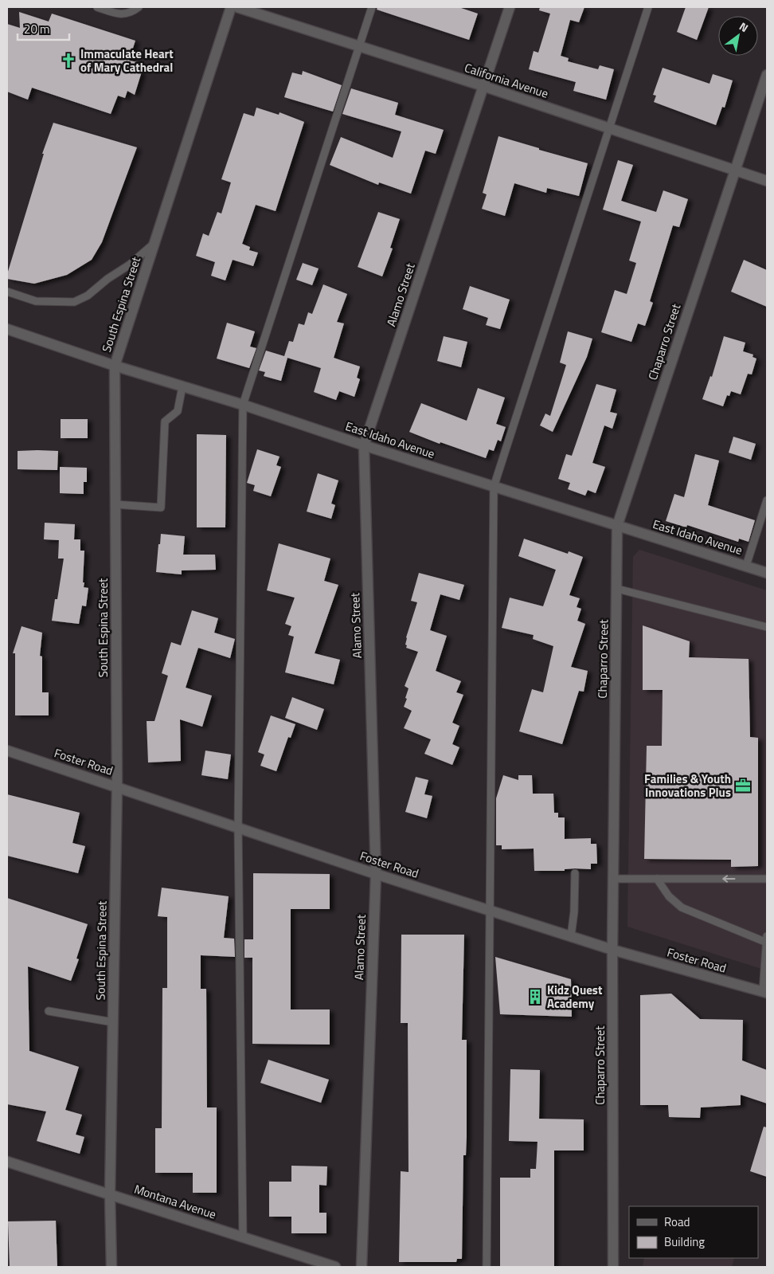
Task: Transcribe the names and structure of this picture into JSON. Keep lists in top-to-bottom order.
{
  "streets": {
    "street": [
      "California Avenue",
      "Alamo Street",
      "South Espina Street",
      "Chaparro Street",
      "East Idaho Avenue",
      "Foster Road",
      "Montana Avenue"
    ]
  },
  "crossings": [
    ["California Avenue", "Alamo Street"],
    ["California Avenue", "Chaparro Street"],
    ["Alamo Street", "East Idaho Avenue"],
    ["Alamo Street", "Foster Road"],
    ["South Espina Street", "East Idaho Avenue"],
    ["South Espina Street", "Foster Road"],
    ["South Espina Street", "Montana Avenue"],
    ["Chaparro Street", "East Idaho Avenue"],
    ["Chaparro Street", "Foster Road"]
  ],
  "places": {
    "church": ["Immaculate Heart of Mary Cathedral"],
    "office": ["Families & Youth Innovations Plus"],
    "building": ["Kidz Quest Academy"]
  },
  "legend": ["Road", "Building"],
  "scale_bar": "20 m",
  "north": "top right"
}
